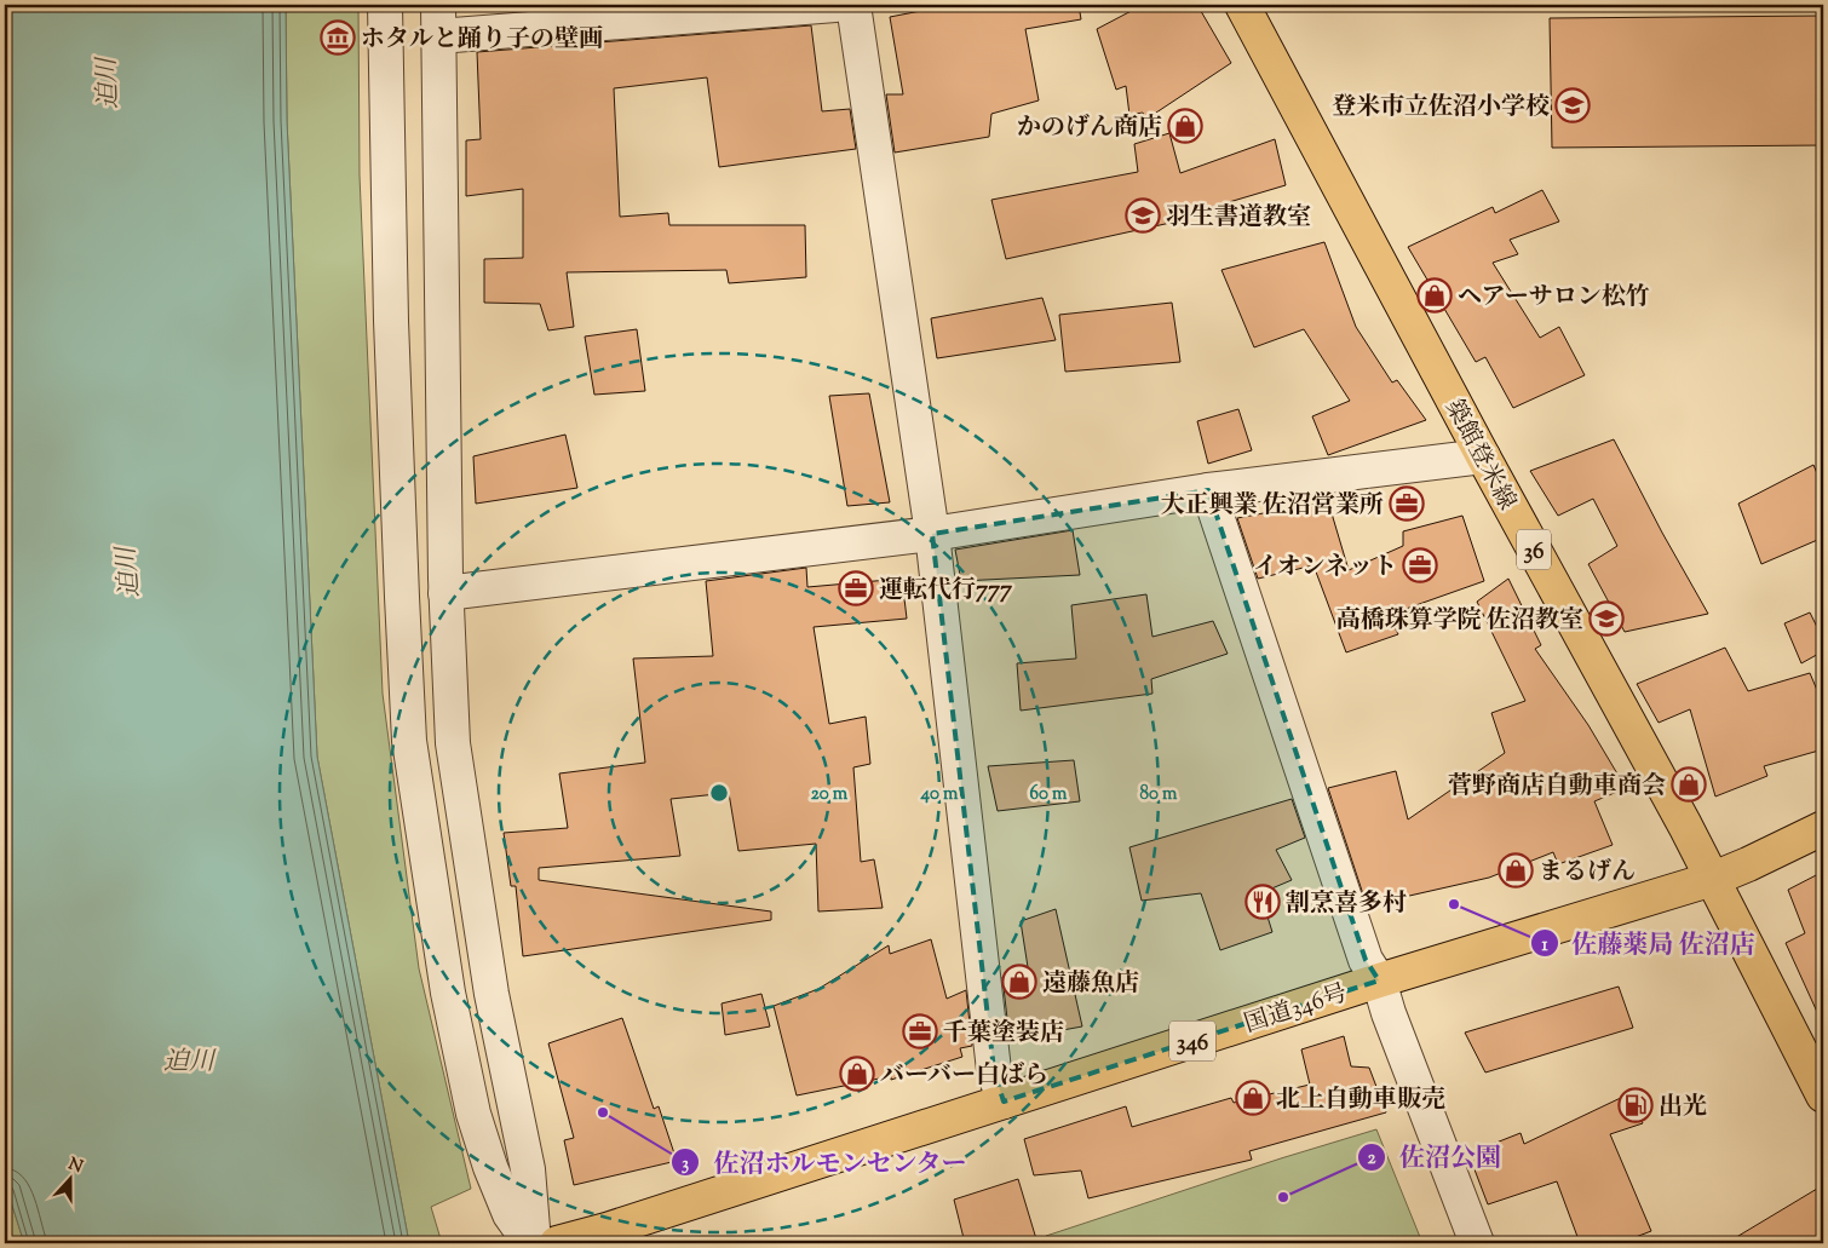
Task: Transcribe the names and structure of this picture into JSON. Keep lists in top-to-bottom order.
{
  "streets": {
    "main road": [
      "築館登米線",
      "36",
      "国道346号",
      "346"
    ]
  },
  "crossings": [
    ["築館登米線", "国道346号"]
  ],
  "water": ["迫川"],
  "places": {
    "museum": ["ホタルと踊り子の壁画"],
    "school or university": ["登米市立佐沼小学校", "羽生書道教室", "高橋珠算学院 佐沼教室"],
    "shop": [
      "かのげん商店",
      "ヘアーサロン松竹",
      "菅野商店自動車商会",
      "まるげん",
      "遠藤魚店",
      "バーバー白ばら",
      "北上自動車販売"
    ],
    "office": [
      "大正興業 佐沼営業所",
      "イオンネット",
      "運転代行777",
      "千葉塗装店"
    ],
    "restaurant": ["割烹喜多村"],
    "other": ["佐藤薬局 佐沼店", "佐沼ホルモンセンター", "佐沼公園"],
    "fuel station": ["出光"]
  },
  "north": "top",
  "rings": [
    "20 m",
    "40 m",
    "60 m",
    "80 m"
  ]
}
